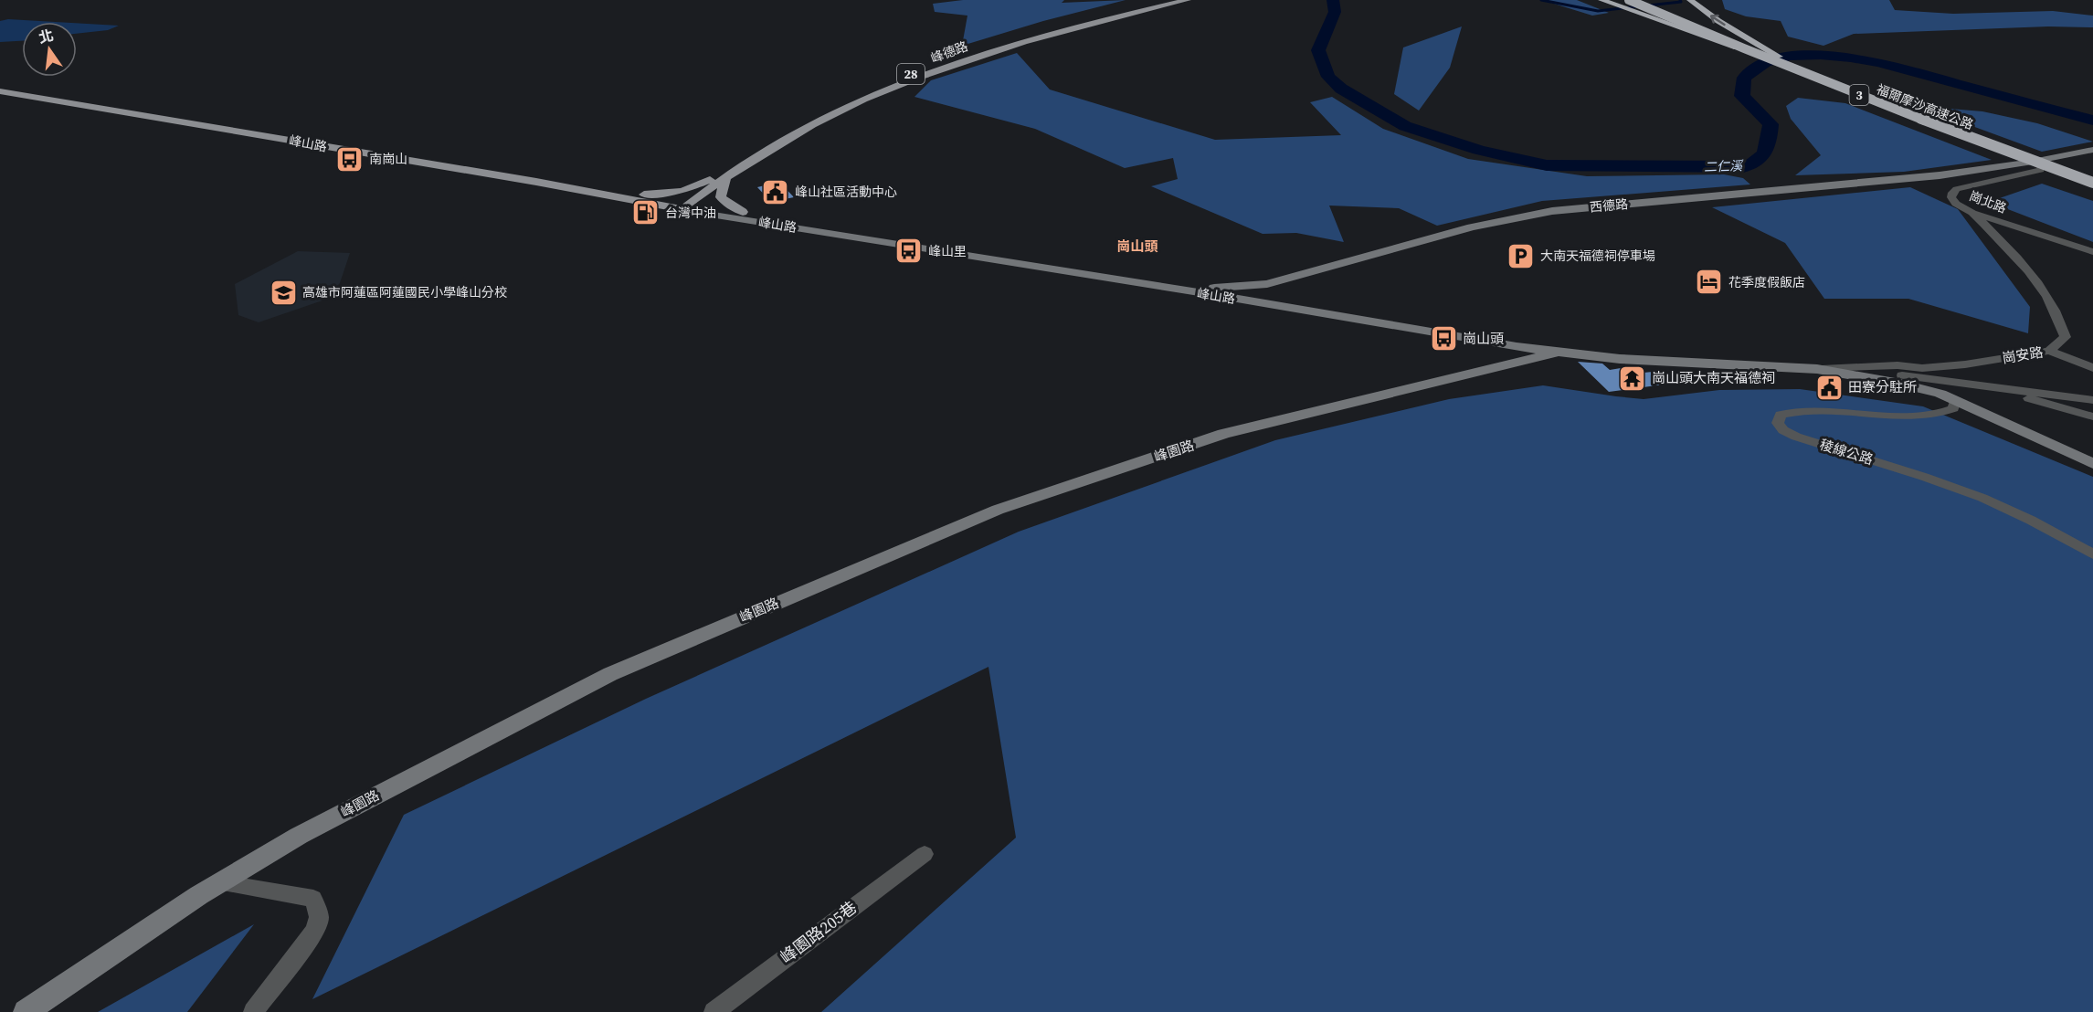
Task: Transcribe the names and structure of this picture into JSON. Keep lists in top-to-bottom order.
{
  "streets": {
    "highway": ["3", "福爾摩沙高速公路"],
    "main road": ["峰德路", "28", "峰山路"],
    "street": [
      "崗北路",
      "西德路",
      "崗安路",
      "峰園路",
      "稜線公路",
      "峰園路205巷"
    ]
  },
  "crossings": [
    ["峰德路", "峰山路"],
    ["峰山路", "西德路"],
    ["峰山路", "崗安路"],
    ["峰山路", "峰園路"],
    ["崗北路", "西德路"],
    ["崗北路", "崗安路"],
    ["崗安路", "峰園路"],
    ["崗安路", "稜線公路"]
  ],
  "districts": ["崗山頭"],
  "water": ["二仁溪"],
  "places": {
    "bus stop": ["南崗山", "峰山里", "崗山頭"],
    "public building": ["峰山社區活動中心", "田寮分駐所"],
    "fuel station": ["台灣中油"],
    "parking": ["大南天福德祠停車場"],
    "hotel": ["花季度假飯店"],
    "school or university": ["高雄市阿蓮區阿蓮國民小學峰山分校"],
    "temple": ["崗山頭大南天福德祠"]
  },
  "north": "top"
}
